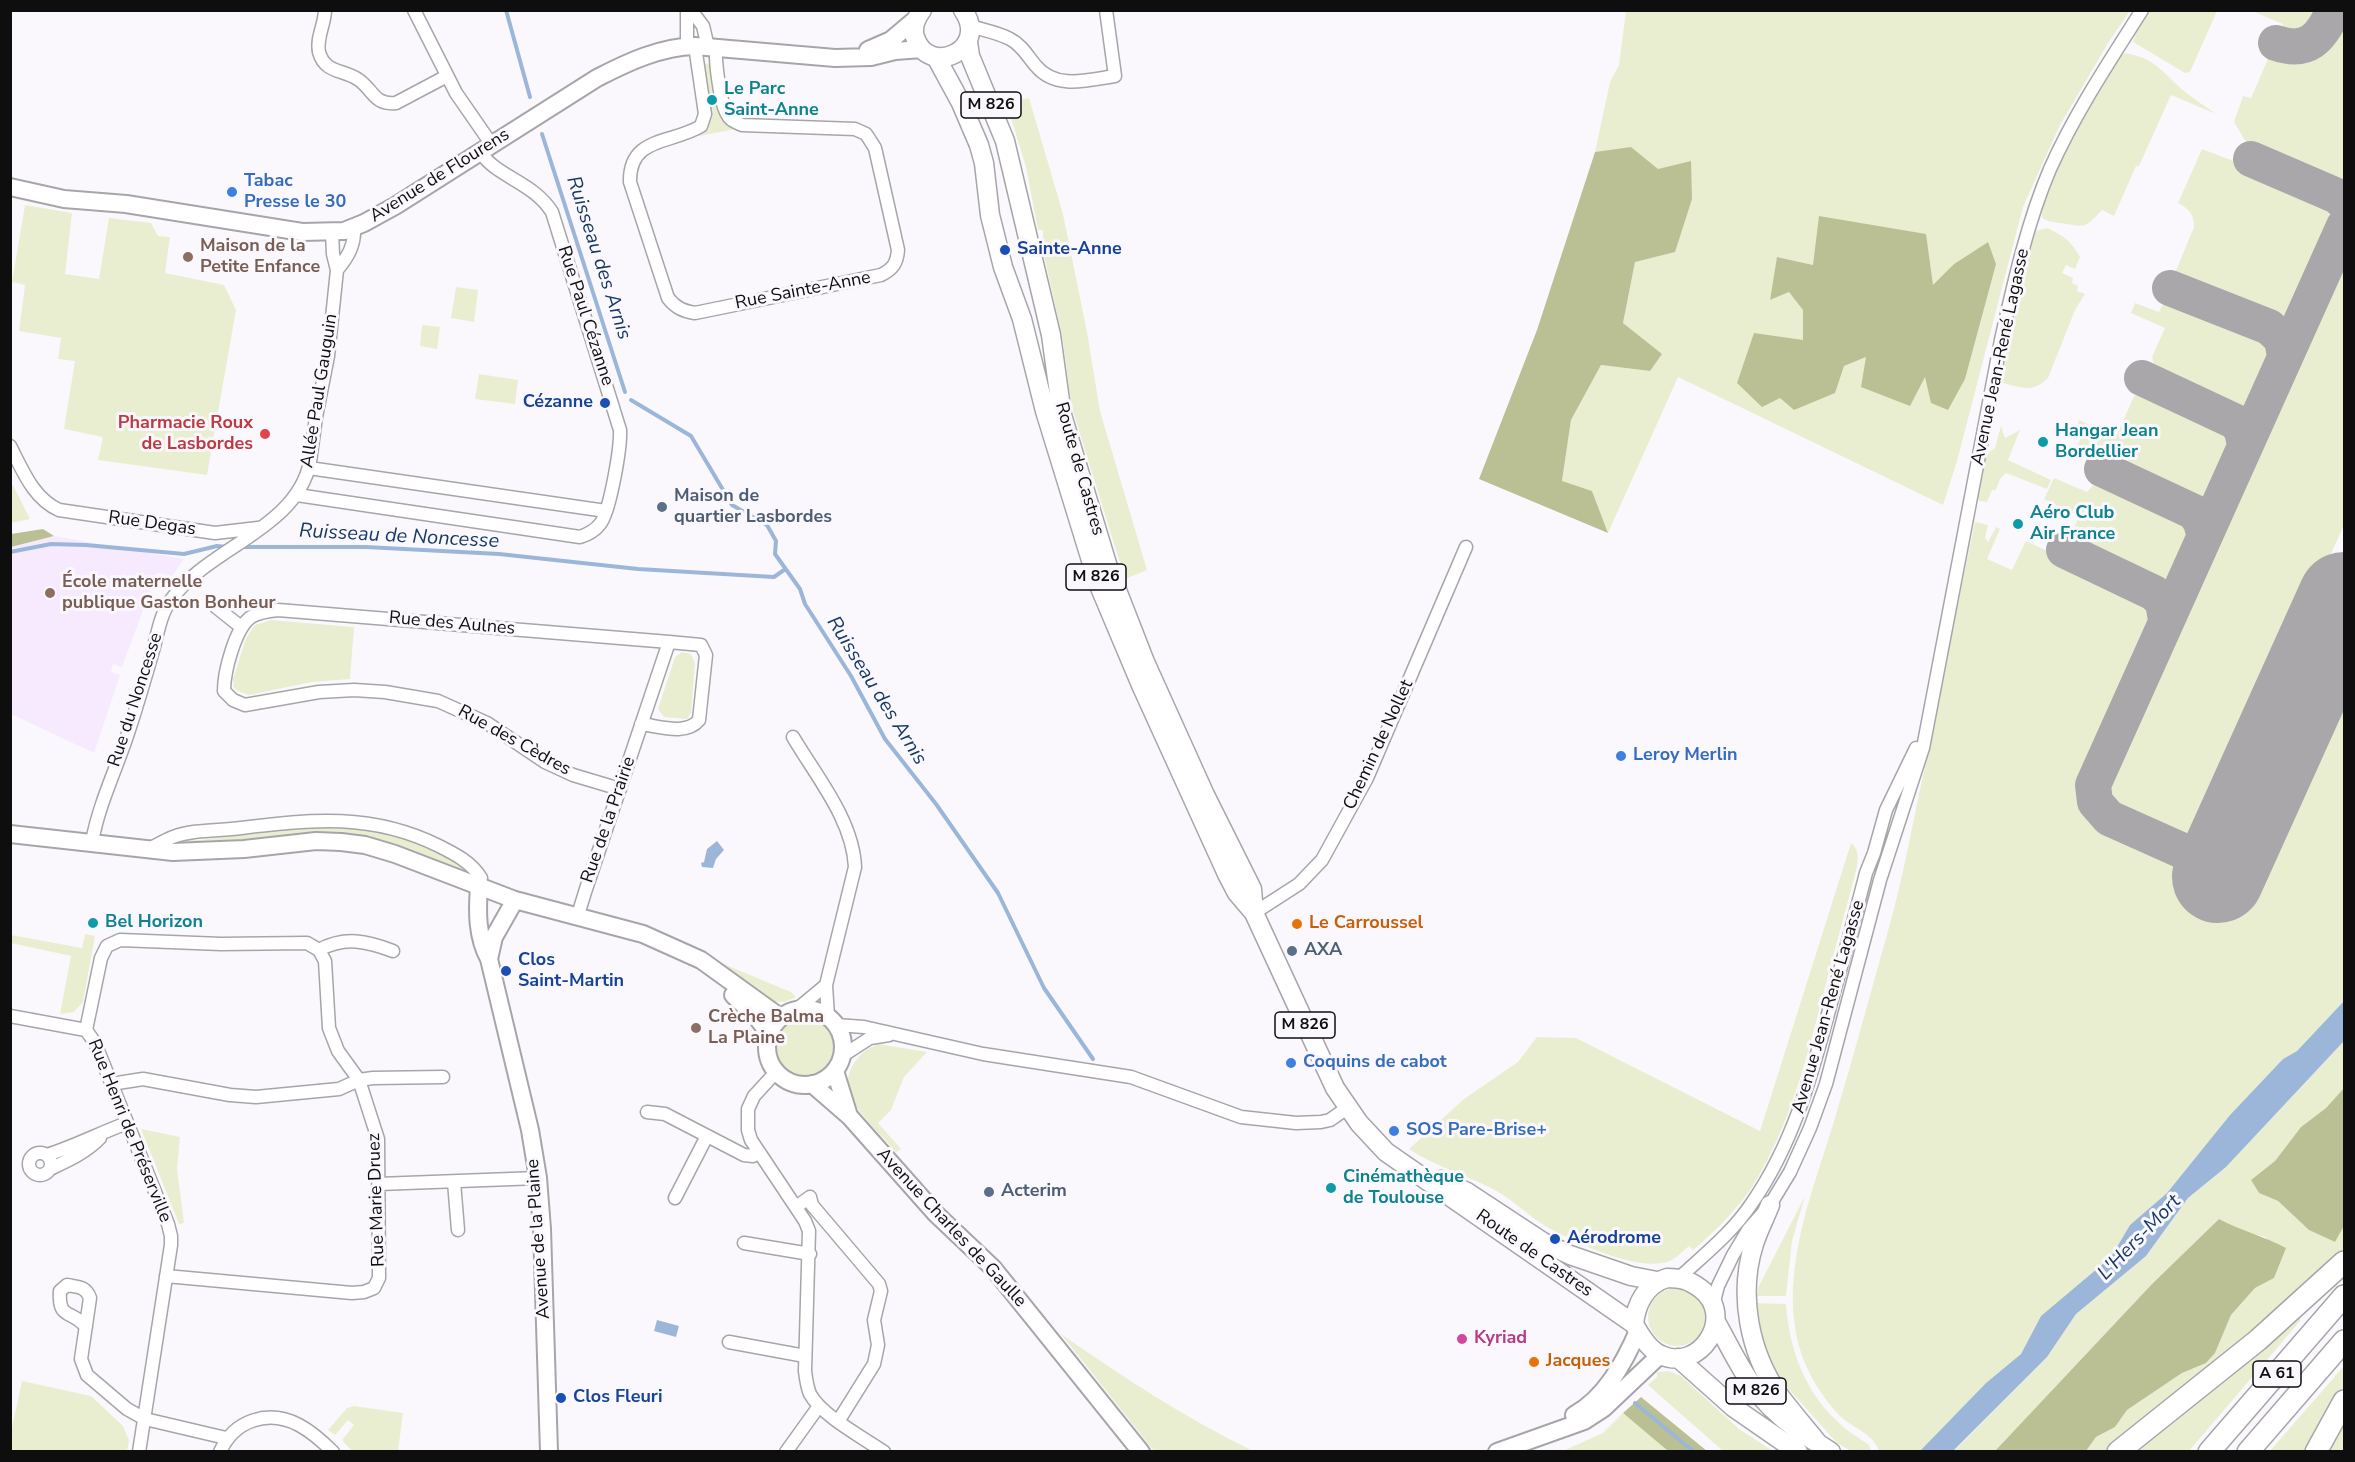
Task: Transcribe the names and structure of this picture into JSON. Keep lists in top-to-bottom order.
{
  "streets": {
    "highway": ["A 61"],
    "main road": ["M 826", "Route de Castres"],
    "street": [
      "Avenue de Flourens",
      "Rue Sainte-Anne",
      "Rue Paul Cézanne",
      "Avenue Jean-René Lagasse",
      "Allée Paul Gauguin",
      "Rue Degas",
      "Rue des Aulnes",
      "Rue du Noncesse",
      "Rue des Cèdres",
      "Chemin de Nollet",
      "Rue de la Prairie",
      "Rue Henri de Préserville",
      "Rue Marie Druez",
      "Avenue Charles de Gaulle",
      "Avenue de la Plaine"
    ]
  },
  "crossings": [
    ["M 826", "Avenue de Flourens"],
    ["M 826", "Avenue Jean-René Lagasse"],
    ["M 826", "Route de Castres"],
    ["Avenue de Flourens", "Rue Sainte-Anne"],
    ["Avenue de Flourens", "Rue Paul Cézanne"],
    ["Avenue de Flourens", "Allée Paul Gauguin"],
    ["Avenue de Flourens", "Route de Castres"],
    ["Rue Paul Cézanne", "Allée Paul Gauguin"],
    ["Avenue Jean-René Lagasse", "Route de Castres"],
    ["Allée Paul Gauguin", "Rue Degas"],
    ["Allée Paul Gauguin", "Rue du Noncesse"],
    ["Route de Castres", "Chemin de Nollet"],
    ["Rue Degas", "Rue du Noncesse"],
    ["Rue des Aulnes", "Rue des Cèdres"],
    ["Rue des Aulnes", "Rue de la Prairie"],
    ["Rue des Cèdres", "Rue de la Prairie"],
    ["Rue Henri de Préserville", "Rue Marie Druez"]
  ],
  "water": ["Ruisseau des Arnis", "Ruisseau de Noncesse", "L'Hers-Mort"],
  "places": [
    "Le Parc Saint-Anne",
    "Tabac Presse le 30",
    "Sainte-Anne",
    "Maison de la Petite Enfance",
    "Cézanne",
    "Pharmacie Roux de Lasbordes",
    "Hangar Jean Bordellier",
    "Maison de quartier Lasbordes",
    "Aéro Club Air France",
    "École maternelle publique Gaston Bonheur",
    "Leroy Merlin",
    "Bel Horizon",
    "Le Carroussel",
    "AXA",
    "Clos Saint-Martin",
    "Crèche Balma La Plaine",
    "Coquins de cabot",
    "SOS Pare-Brise+",
    "Cinémathèque de Toulouse",
    "Acterim",
    "Aérodrome",
    "Kyriad",
    "Jacques",
    "Clos Fleuri"
  ]
}
